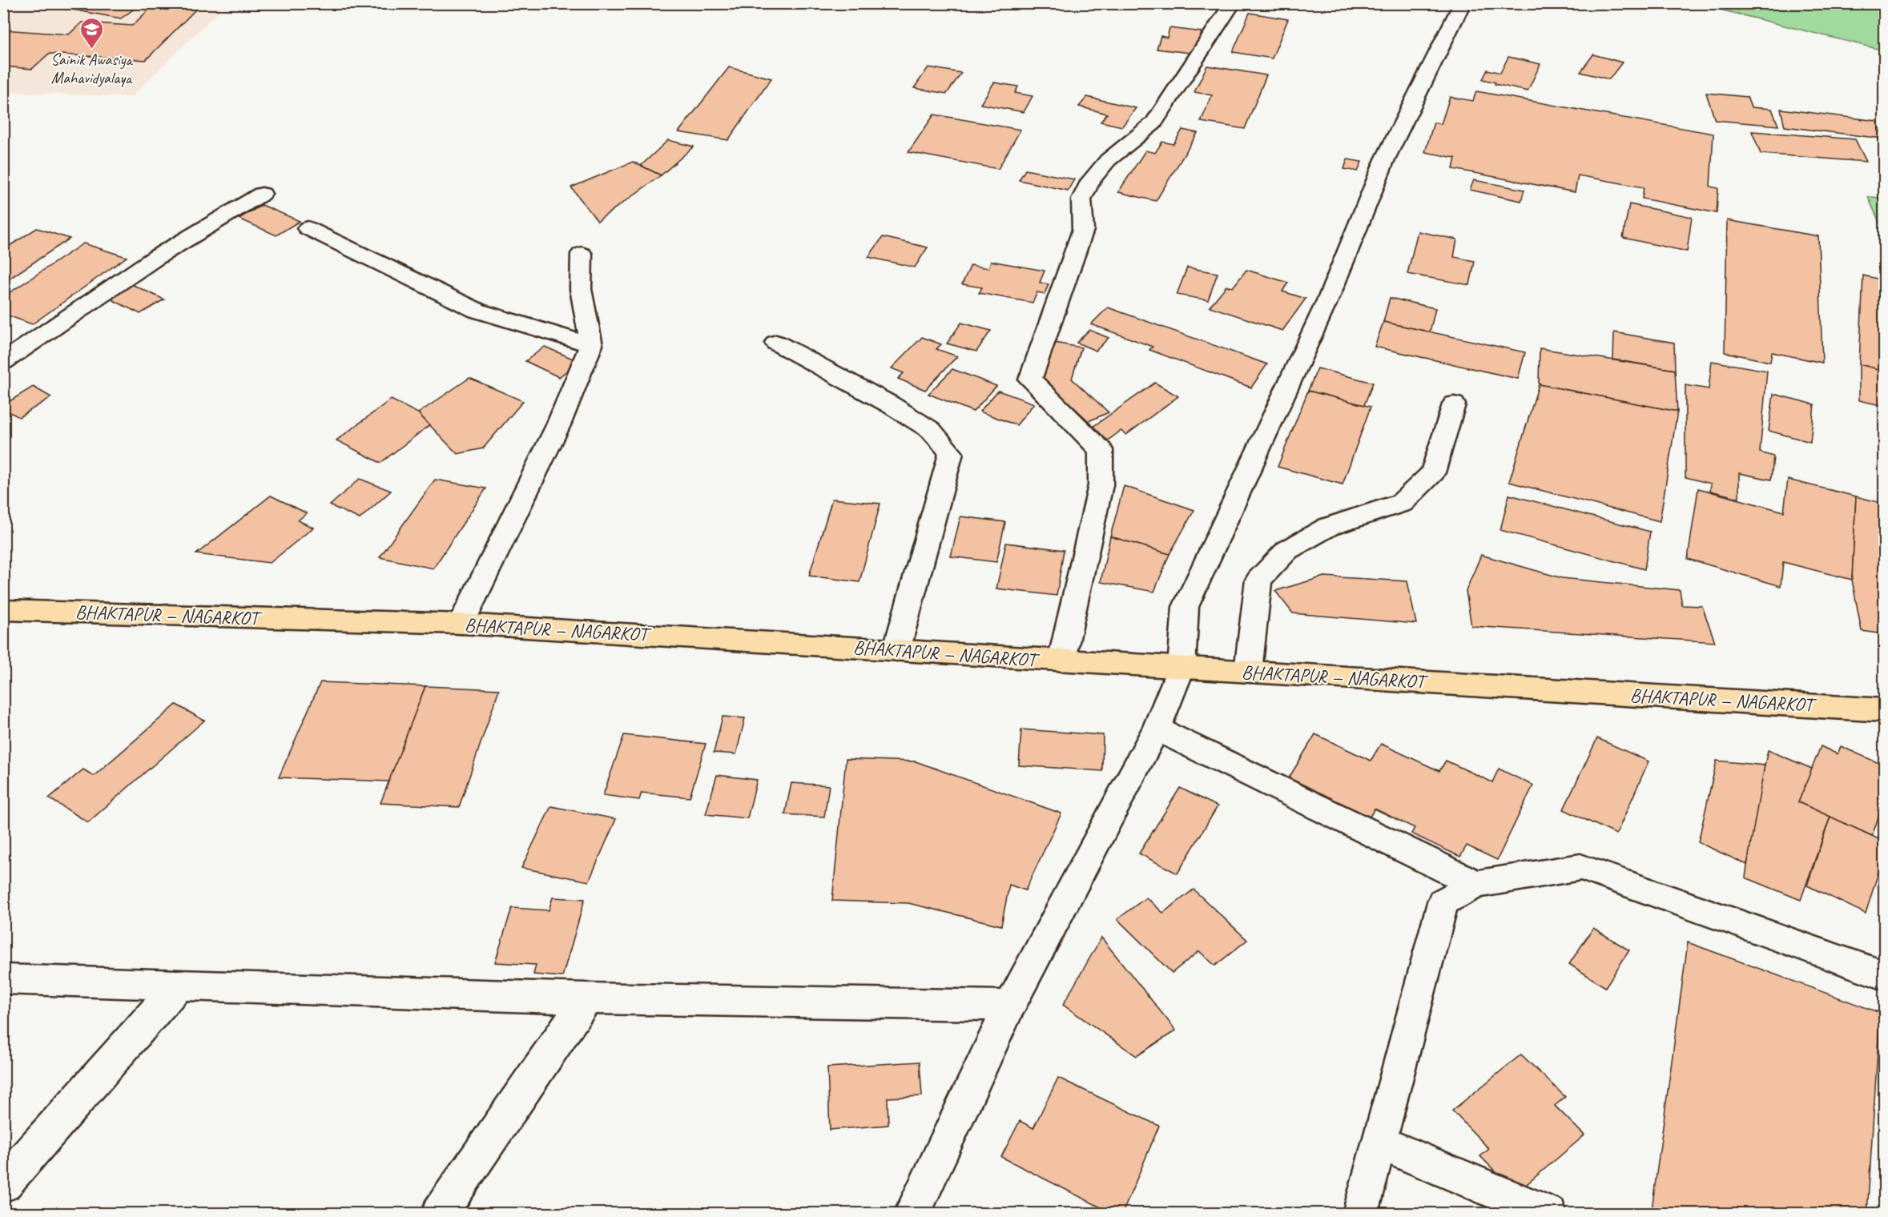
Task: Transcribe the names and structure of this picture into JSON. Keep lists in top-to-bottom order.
{
  "streets": {
    "main road": ["BHAKTAPUR — NAGARKOT"]
  },
  "places": {
    "school or university": ["Sainik Awasiya Mahavidyalaya"]
  }
}
